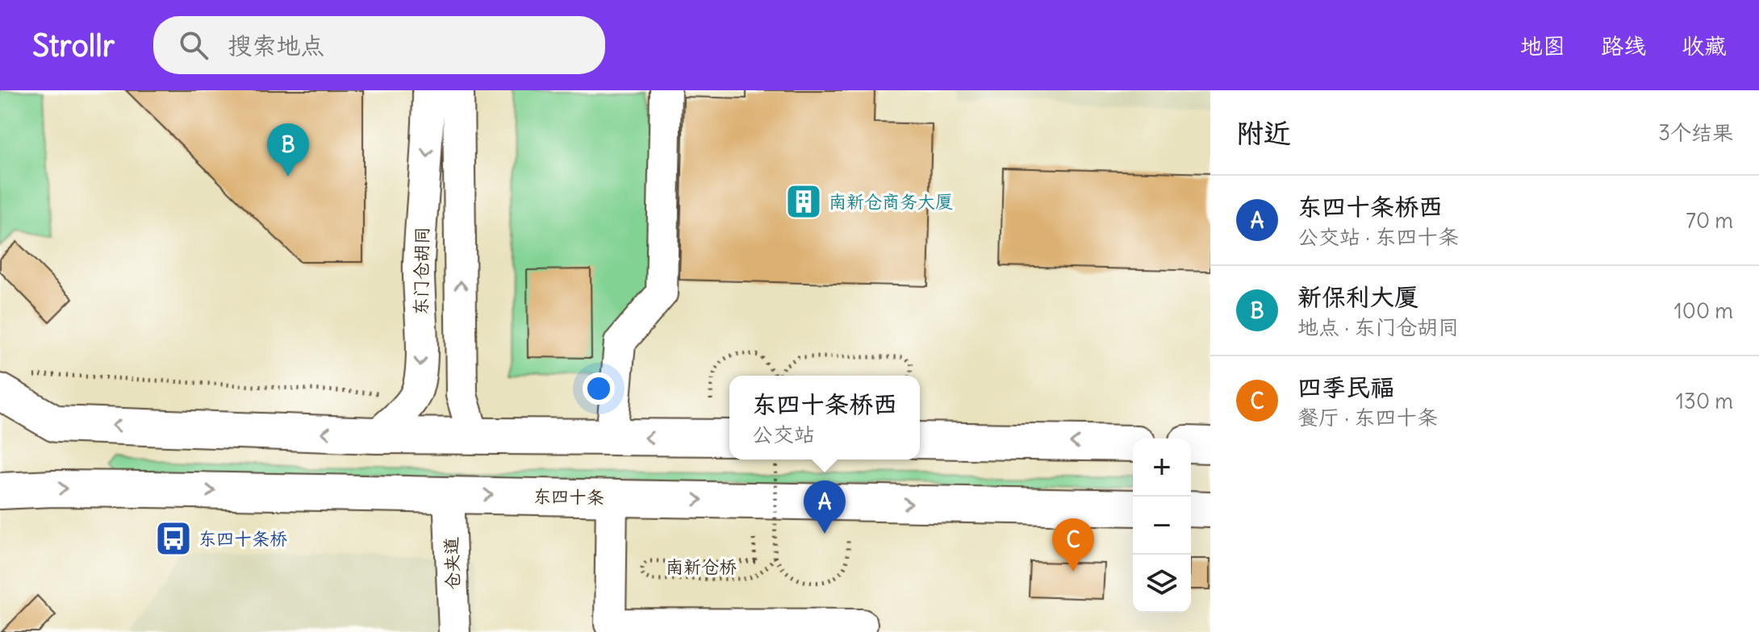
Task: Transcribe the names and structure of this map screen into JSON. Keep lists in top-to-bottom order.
{
  "streets": {
    "main road": ["东四十条"],
    "street": ["东门仓胡同", "仓夹道"],
    "path": ["南新仓桥"]
  },
  "crossings": [
    ["东四十条", "仓夹道"]
  ],
  "places": {
    "building": ["南新仓商务大厦"],
    "bus stop": ["东四十条桥"]
  },
  "page": {
    "header": "Strollr",
    "search": "搜索地点",
    "nav": ["地图", "路线", "收藏"],
    "heading": ["附近", "3个结果"],
    "pins": ["B", "A", "C"],
    "list": [
      {
        "mark": "A",
        "name": "东四十条桥西",
        "note": "公交站 · 东四十条",
        "value": "70 m"
      },
      {
        "mark": "B",
        "name": "新保利大厦",
        "note": "地点 · 东门仓胡同",
        "value": "100 m"
      },
      {
        "mark": "C",
        "name": "四季民福",
        "note": "餐厅 · 东四十条",
        "value": "130 m"
      }
    ],
    "popup": ["东四十条桥西", "公交站"],
    "map_buttons": ["+", "−"]
  }
}
